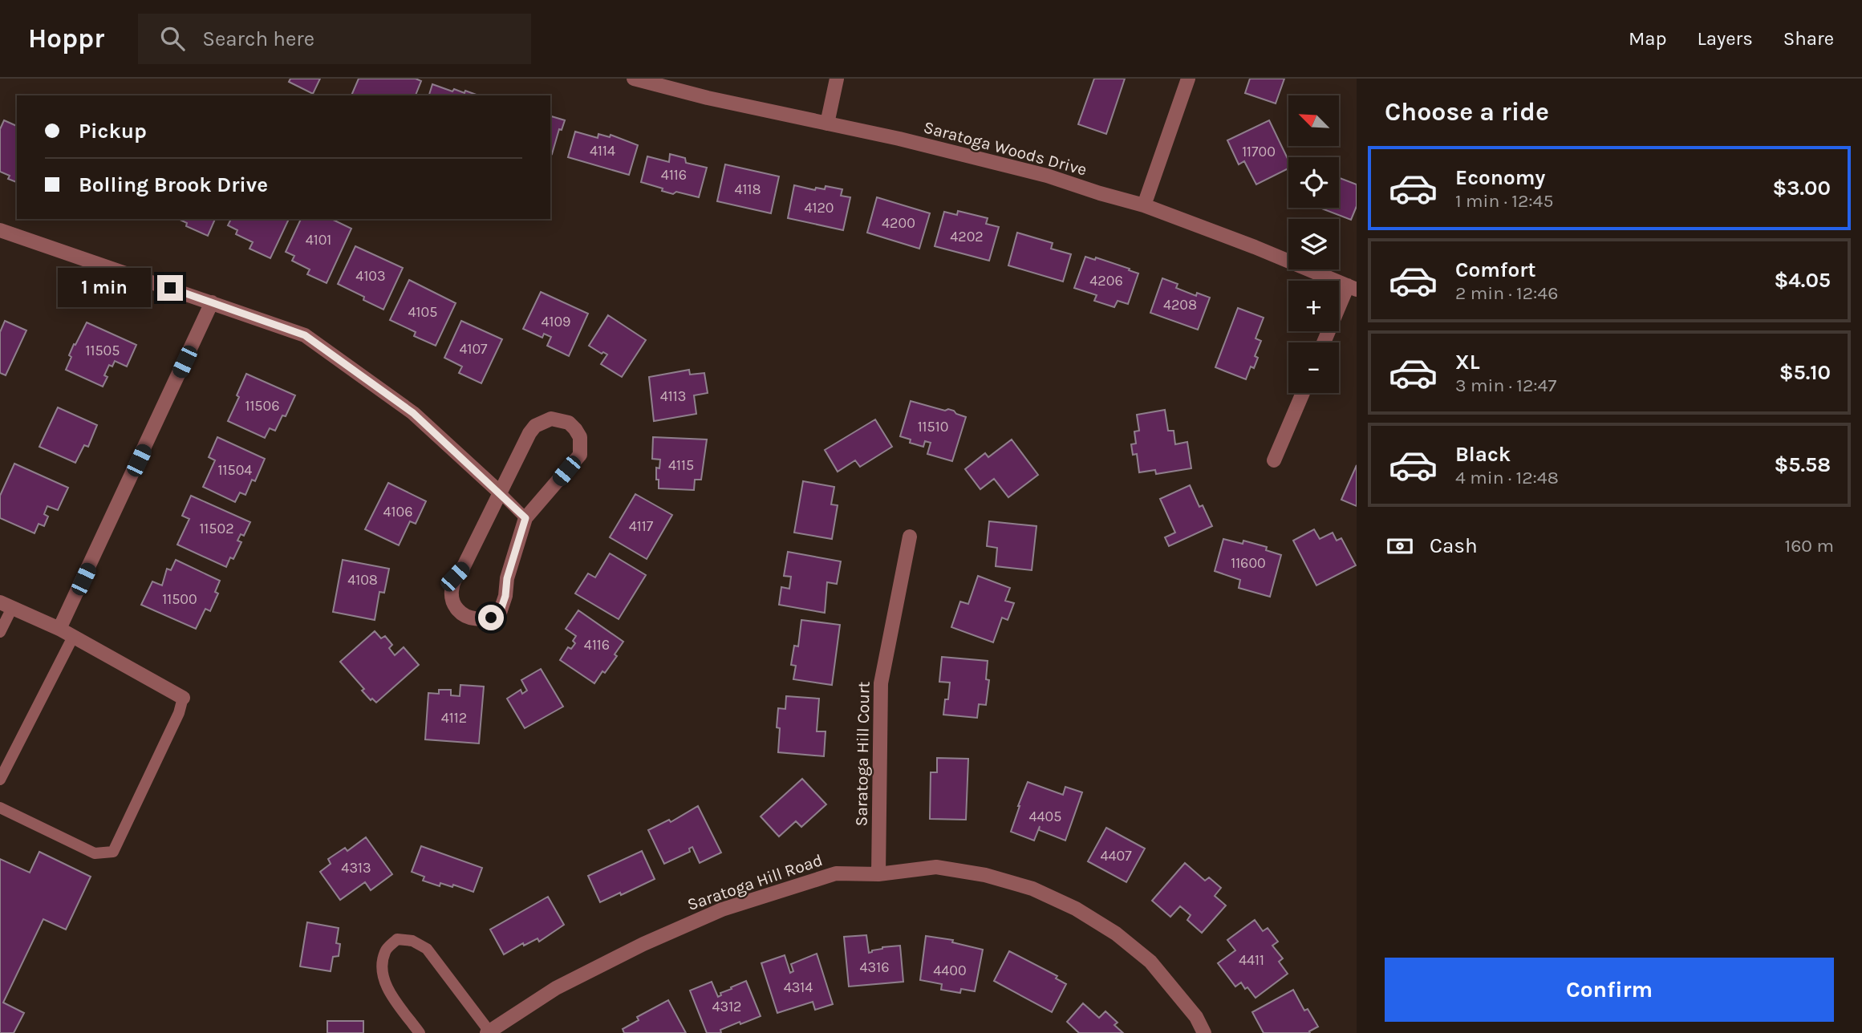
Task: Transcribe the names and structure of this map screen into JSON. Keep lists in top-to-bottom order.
{
  "streets": {
    "street": ["Saratoga Woods Drive", "Saratoga Hill Court", "Saratoga Hill Road"]
  },
  "crossings": [
    ["Saratoga Hill Court", "Saratoga Hill Road"]
  ],
  "house_numbers": [
    "4114",
    "11700",
    "4116",
    "4118",
    "4120",
    "4200",
    "4202",
    "4101",
    "4103",
    "4206",
    "4208",
    "4105",
    "4109",
    "4107",
    "11505",
    "4113",
    "11506",
    "11510",
    "4115",
    "11504",
    "4106",
    "4117",
    "11502",
    "11600",
    "4108",
    "11500",
    "4116",
    "4112",
    "4405",
    "4407",
    "4313",
    "4411",
    "4316",
    "4400",
    "4314",
    "4312"
  ],
  "north": "top left",
  "page": {
    "header": "Hoppr",
    "search": "Search here",
    "nav": ["Map", "Layers", "Share"],
    "heading": "Choose a ride",
    "map_buttons": ["+", "−"],
    "banner": ["Pickup", "Bolling Brook Drive"],
    "list": [
      {
        "name": "Economy",
        "note": "1 min · 12:45",
        "value": "$3.00"
      },
      {
        "name": "Comfort",
        "note": "2 min · 12:46",
        "value": "$4.05"
      },
      {
        "name": "XL",
        "note": "3 min · 12:47",
        "value": "$5.10"
      },
      {
        "name": "Black",
        "note": "4 min · 12:48",
        "value": "$5.58"
      }
    ],
    "bubble": "1 min",
    "pay": ["Cash", "160 m"],
    "buttons": "Confirm"
  }
}
